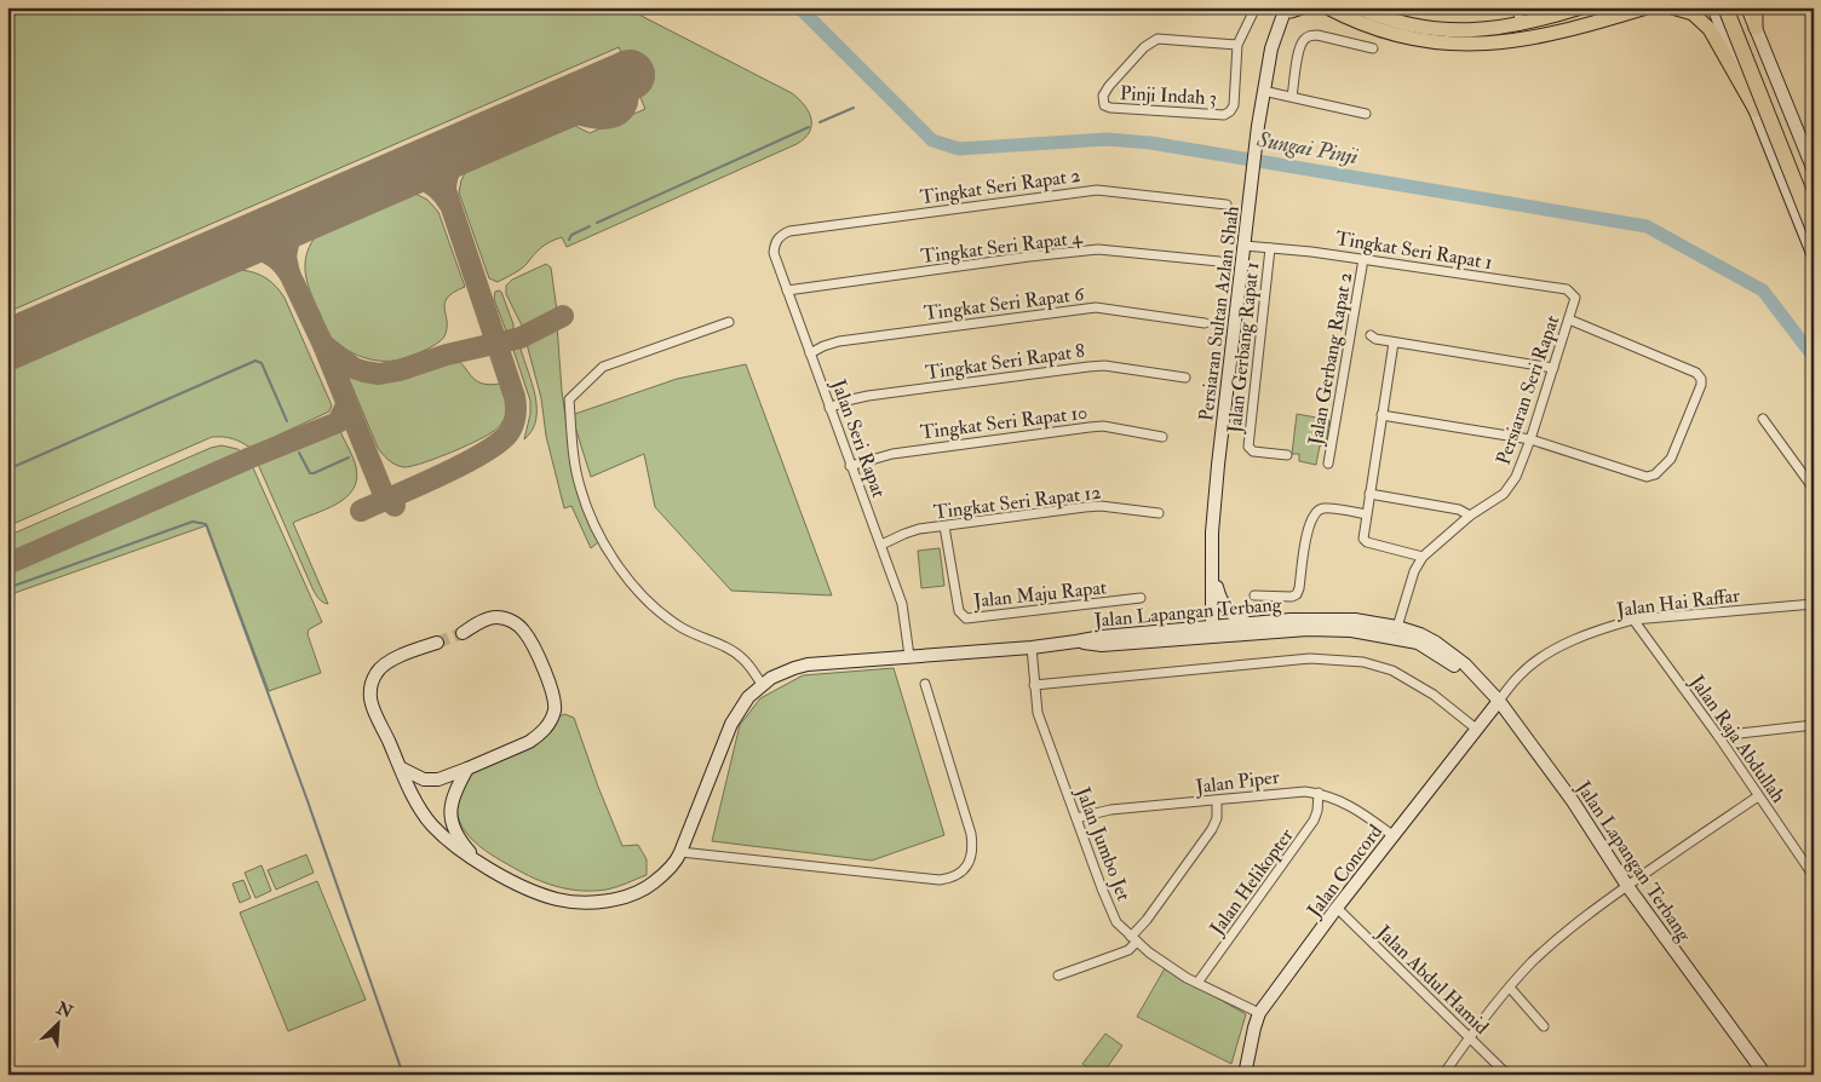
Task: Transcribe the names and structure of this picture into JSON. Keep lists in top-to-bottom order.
{
  "streets": {
    "street": [
      "Pinji Indah 3",
      "Tingkat Seri Rapat 2",
      "Tingkat Seri Rapat 4",
      "Tingkat Seri Rapat 1",
      "Tingkat Seri Rapat 6",
      "Persiaran Sultan Azlan Shah",
      "Jalan Gerbang Rapat 1",
      "Jalan Gerbang Rapat 2",
      "Tingkat Seri Rapat 8",
      "Persiaran Seri Rapat",
      "Tingkat Seri Rapat 10",
      "Jalan Seri Rapat",
      "Tingkat Seri Rapat 12",
      "Jalan Maju Rapat",
      "Jalan Hai Raffar",
      "Jalan Lapangan Terbang",
      "Jalan Raja Abdullah",
      "Jalan Piper",
      "Jalan Jumbo Jet",
      "Jalan Concord",
      "Jalan Helikopter",
      "Jalan Abdul Hamid"
    ]
  },
  "crossings": [
    ["Tingkat Seri Rapat 2", "Jalan Seri Rapat"],
    ["Tingkat Seri Rapat 4", "Jalan Seri Rapat"],
    ["Tingkat Seri Rapat 1", "Persiaran Sultan Azlan Shah"],
    ["Tingkat Seri Rapat 1", "Jalan Gerbang Rapat 1"],
    ["Tingkat Seri Rapat 1", "Jalan Gerbang Rapat 2"],
    ["Tingkat Seri Rapat 1", "Persiaran Seri Rapat"],
    ["Tingkat Seri Rapat 6", "Jalan Seri Rapat"],
    ["Persiaran Sultan Azlan Shah", "Jalan Lapangan Terbang"],
    ["Tingkat Seri Rapat 8", "Jalan Seri Rapat"],
    ["Persiaran Seri Rapat", "Jalan Lapangan Terbang"],
    ["Tingkat Seri Rapat 10", "Jalan Seri Rapat"],
    ["Jalan Seri Rapat", "Tingkat Seri Rapat 12"],
    ["Jalan Seri Rapat", "Jalan Lapangan Terbang"],
    ["Tingkat Seri Rapat 12", "Jalan Maju Rapat"],
    ["Jalan Hai Raffar", "Jalan Lapangan Terbang"],
    ["Jalan Hai Raffar", "Jalan Raja Abdullah"],
    ["Jalan Hai Raffar", "Jalan Concord"],
    ["Jalan Lapangan Terbang", "Jalan Jumbo Jet"],
    ["Jalan Lapangan Terbang", "Jalan Concord"],
    ["Jalan Piper", "Jalan Jumbo Jet"],
    ["Jalan Piper", "Jalan Concord"],
    ["Jalan Piper", "Jalan Helikopter"],
    ["Jalan Jumbo Jet", "Jalan Concord"],
    ["Jalan Jumbo Jet", "Jalan Helikopter"],
    ["Jalan Concord", "Jalan Abdul Hamid"]
  ],
  "water": ["Sungai Pinji"],
  "north": "top right"
}
